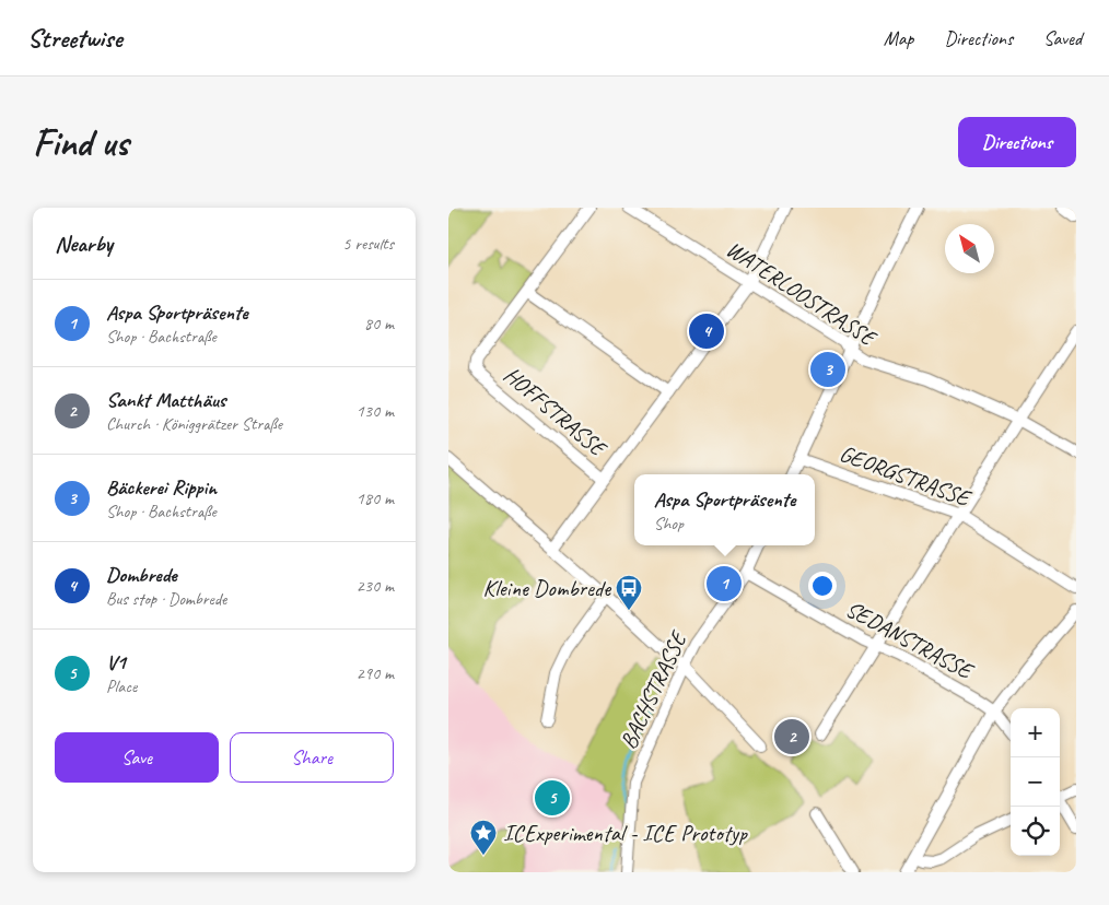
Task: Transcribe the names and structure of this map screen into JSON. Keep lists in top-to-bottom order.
{
  "streets": {
    "street": [
      "WATERLOOSTRASSE",
      "HOFFSTRASSE",
      "GEORGSTRASSE",
      "SEDANSTRASSE",
      "BACHSTRASSE"
    ]
  },
  "crossings": [
    ["SEDANSTRASSE", "BACHSTRASSE"]
  ],
  "places": {
    "bus stop": ["Kleine Dombrede"],
    "place": ["ICExperimental - ICE Prototyp"]
  },
  "north": "top left",
  "page": {
    "header": "Streetwise",
    "nav": ["Map", "Directions", "Saved"],
    "buttons": [
      "Directions",
      ["Save", "Share"]
    ],
    "title": "Find us",
    "heading": ["Nearby", "5 results"],
    "list": [
      {
        "mark": "1",
        "name": "Aspa Sportpräsente",
        "note": "Shop · Bachstraße",
        "value": "80 m"
      },
      {
        "mark": "2",
        "name": "Sankt Matthäus",
        "note": "Church · Königgrätzer Straße",
        "value": "130 m"
      },
      {
        "mark": "3",
        "name": "Bäckerei Rippin",
        "note": "Shop · Bachstraße",
        "value": "180 m"
      },
      {
        "mark": "4",
        "name": "Dombrede",
        "note": "Bus stop · Dombrede",
        "value": "230 m"
      },
      {
        "mark": "5",
        "name": "V1",
        "note": "Place",
        "value": "290 m"
      }
    ],
    "pins": [
      "4",
      "3",
      "1",
      "2",
      "5"
    ],
    "popup": ["Aspa Sportpräsente", "Shop"],
    "map_buttons": ["+", "−"]
  }
}
